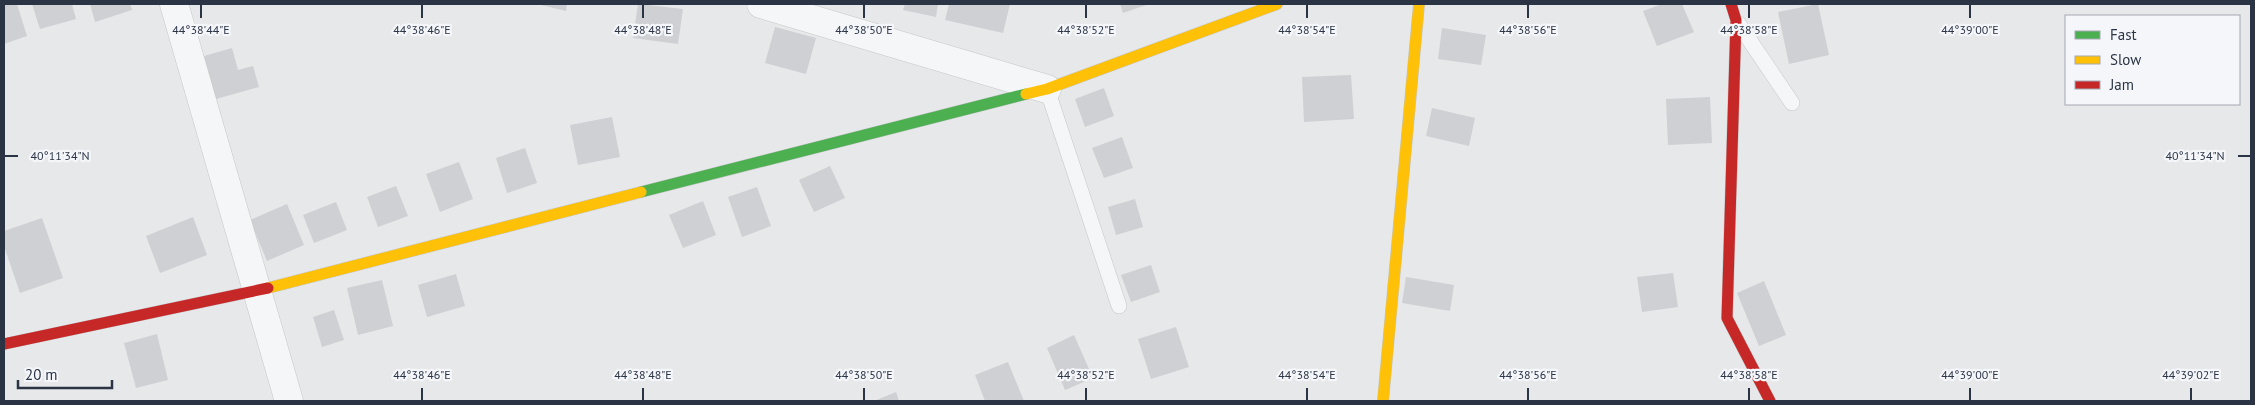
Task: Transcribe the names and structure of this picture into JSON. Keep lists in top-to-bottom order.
{
  "legend": ["Fast", "Slow", "Jam"],
  "scale_bar": "20 m",
  "coordinates": [
    "44°38'44\"E",
    "44°38'46\"E",
    "44°38'48\"E",
    "44°38'50\"E",
    "44°38'52\"E",
    "44°38'54\"E",
    "44°38'56\"E",
    "44°38'58\"E",
    "44°39'00\"E",
    "40°11'34\"N",
    "44°39'02\"E"
  ]
}
